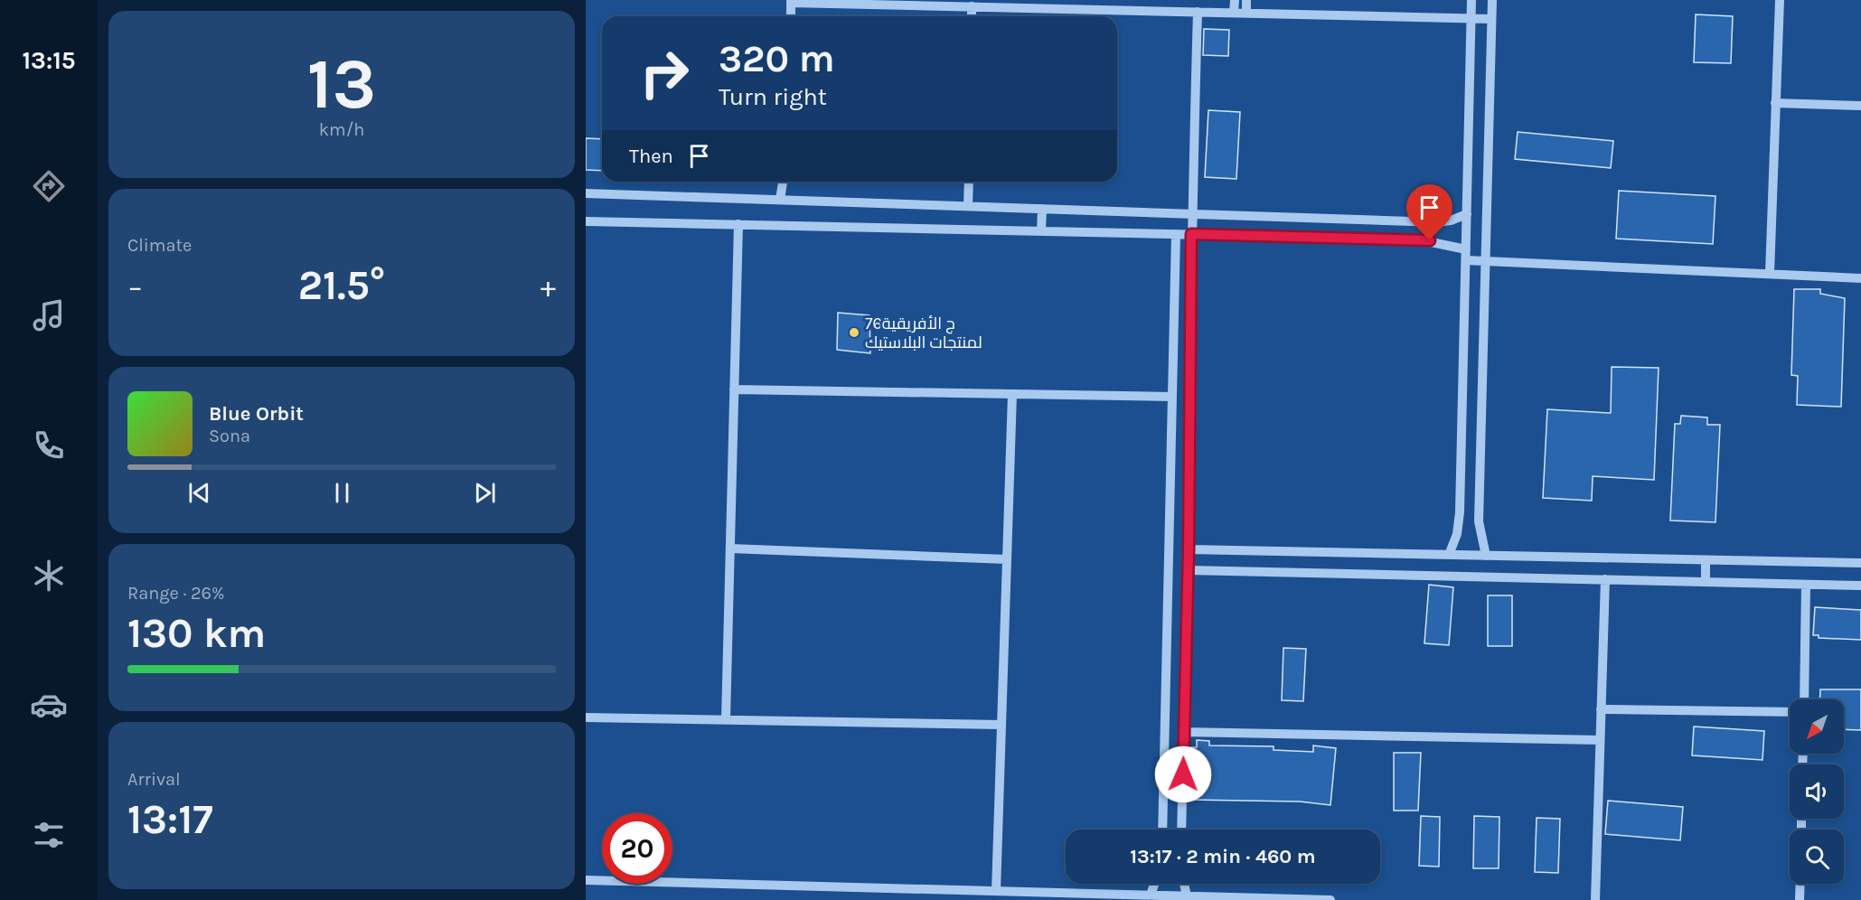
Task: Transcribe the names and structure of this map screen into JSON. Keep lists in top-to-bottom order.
{
  "places": ["76ج الأفريقية لمنتجات البلاستيك"],
  "north": "bottom left",
  "page": {
    "tabs": "13:15",
    "tile": [
      ["13", "km/h"],
      "Climate",
      ["Range · 26%", "130 km"],
      ["Arrival", "13:17"]
    ],
    "turn": ["320 m", "Turn right"],
    "then": "Then",
    "heat": ["−", "21.5°", "+"],
    "song": ["Blue Orbit", "Sona"],
    "limit": "20",
    "trip": "13:17 · 2 min · 460 m"
  }
}
